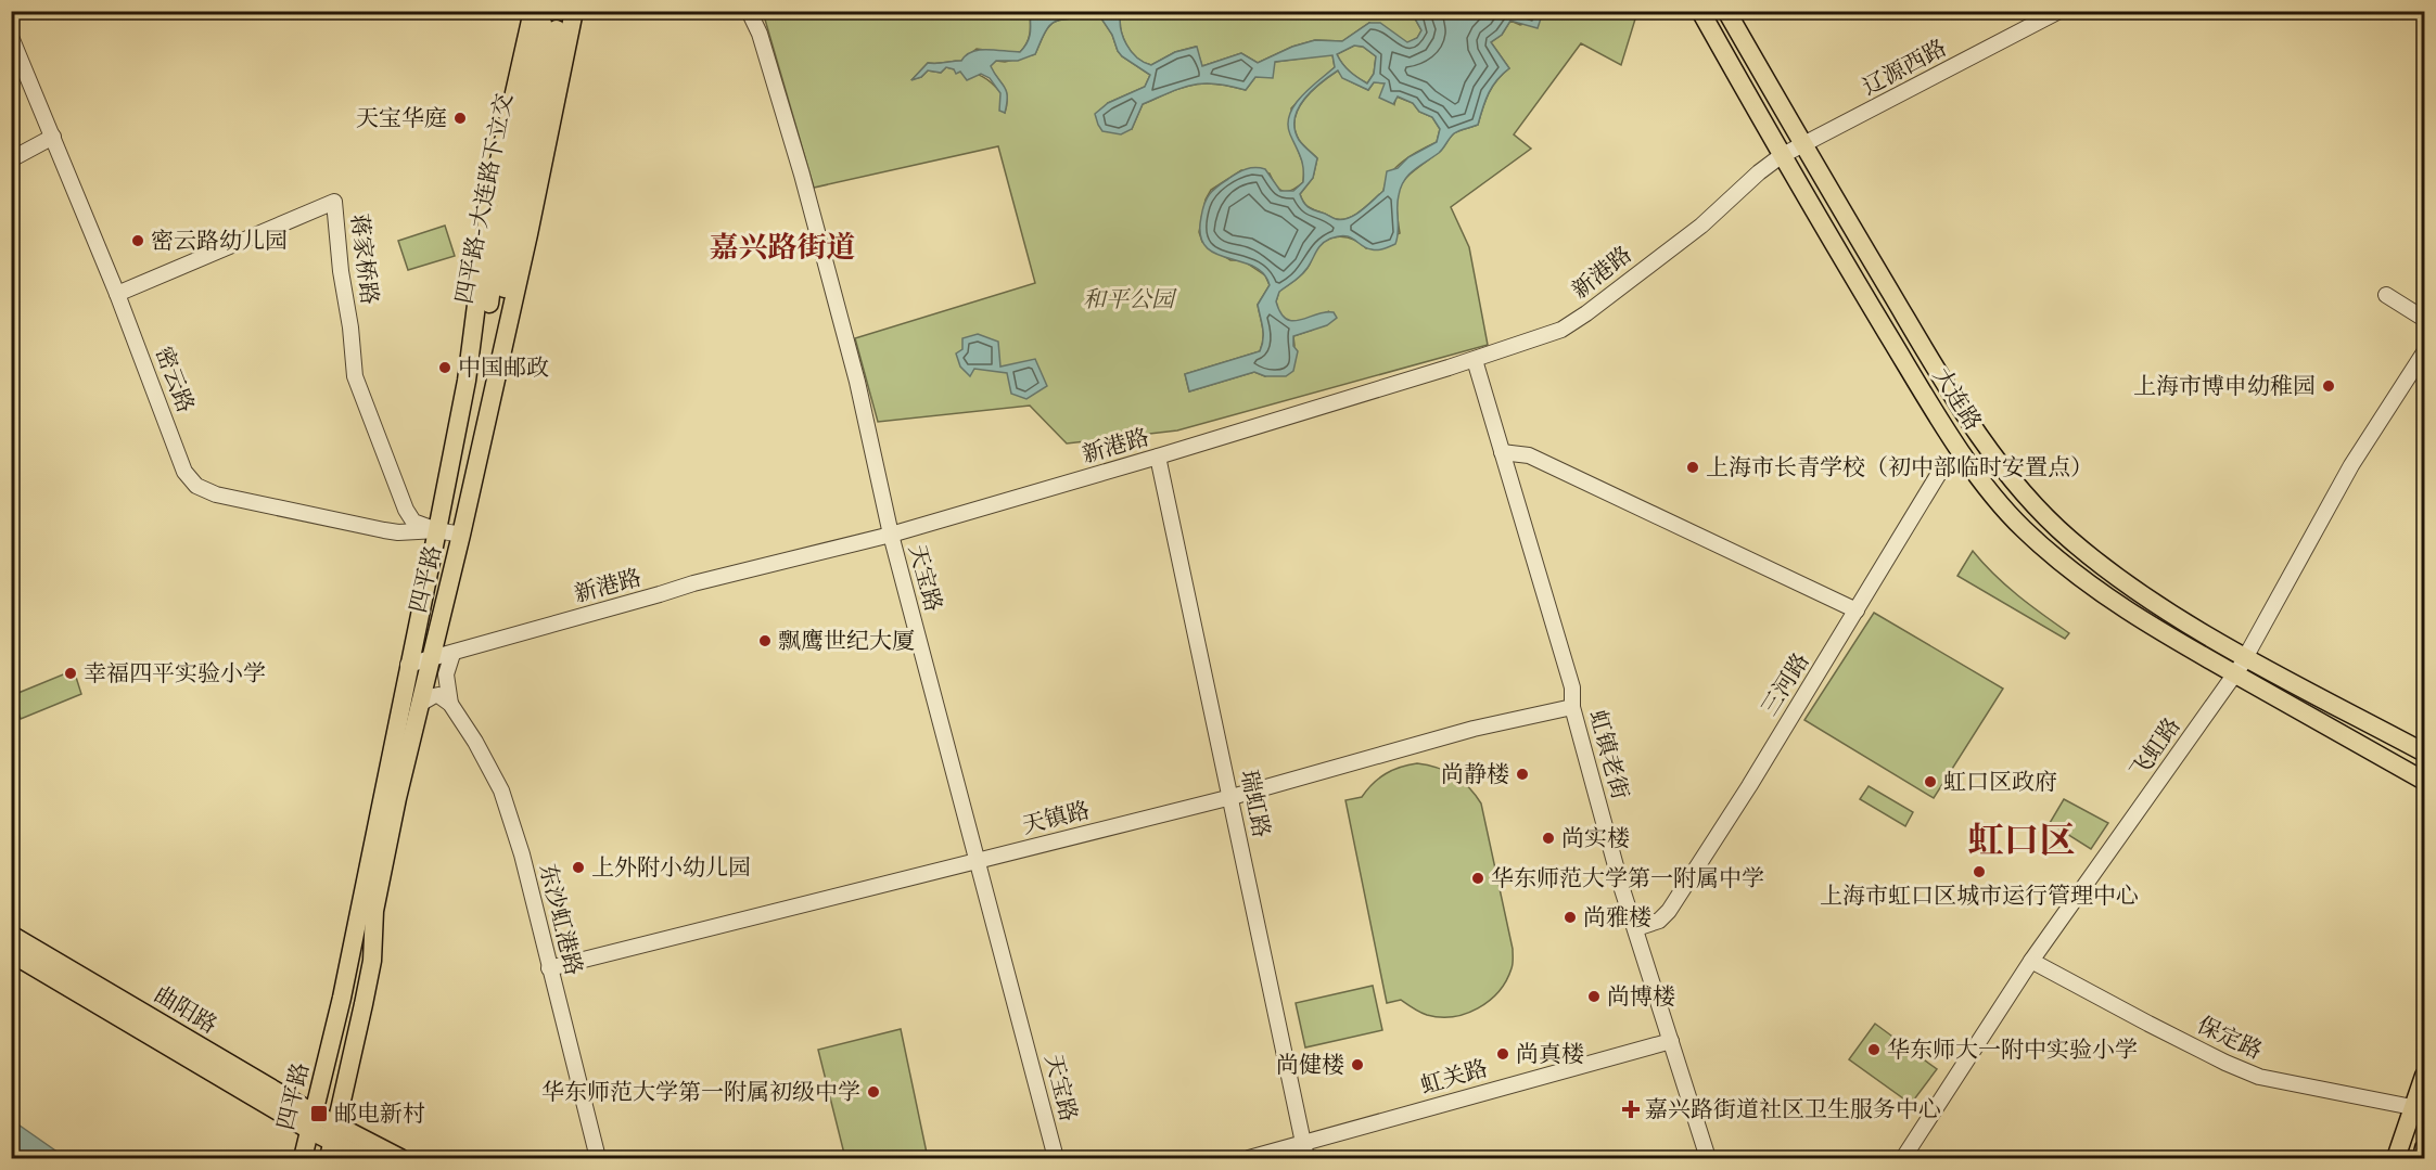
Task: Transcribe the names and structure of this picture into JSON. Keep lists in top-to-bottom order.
{
  "streets": {
    "main road": [
      "四平路-大连路下立交",
      "大连路",
      "四平路",
      "曲阳路"
    ],
    "street": [
      "辽源西路",
      "蒋家桥路",
      "新港路",
      "密云路",
      "天宝路",
      "三河路",
      "飞虹路",
      "虹镇老街",
      "瑞虹路",
      "天镇路",
      "东沙虹港路",
      "保定路",
      "虹关路"
    ]
  },
  "crossings": [
    ["辽源西路", "新港路"],
    ["辽源西路", "大连路"],
    ["四平路-大连路下立交", "四平路"],
    ["蒋家桥路", "密云路"],
    ["蒋家桥路", "四平路"],
    ["新港路", "大连路"],
    ["新港路", "天宝路"],
    ["新港路", "四平路"],
    ["新港路", "虹镇老街"],
    ["新港路", "瑞虹路"],
    ["新港路", "东沙虹港路"],
    ["密云路", "四平路"],
    ["大连路", "三河路"],
    ["大连路", "飞虹路"],
    ["天宝路", "天镇路"],
    ["四平路", "曲阳路"],
    ["三河路", "虹镇老街"],
    ["飞虹路", "保定路"],
    ["虹镇老街", "天镇路"],
    ["虹镇老街", "虹关路"],
    ["瑞虹路", "天镇路"],
    ["瑞虹路", "虹关路"],
    ["天镇路", "东沙虹港路"]
  ],
  "districts": ["嘉兴路街道", "虹口区"],
  "parks": ["和平公园"],
  "places": {
    "other": [
      "天宝华庭",
      "密云路幼儿园",
      "中国邮政",
      "上海市博申幼稚园",
      "上海市长青学校（初中部临时安置点）",
      "飘鹰世纪大厦",
      "幸福四平实验小学",
      "尚静楼",
      "虹口区政府",
      "尚实楼",
      "上外附小幼儿园",
      "上海市虹口区城市运行管理中心",
      "华东师范大学第一附属中学",
      "尚雅楼",
      "尚博楼",
      "华东师大一附中实验小学",
      "尚真楼",
      "尚健楼",
      "华东师范大学第一附属初级中学"
    ],
    "health": ["嘉兴路街道社区卫生服务中心"],
    "transit": ["邮电新村"]
  }
}
